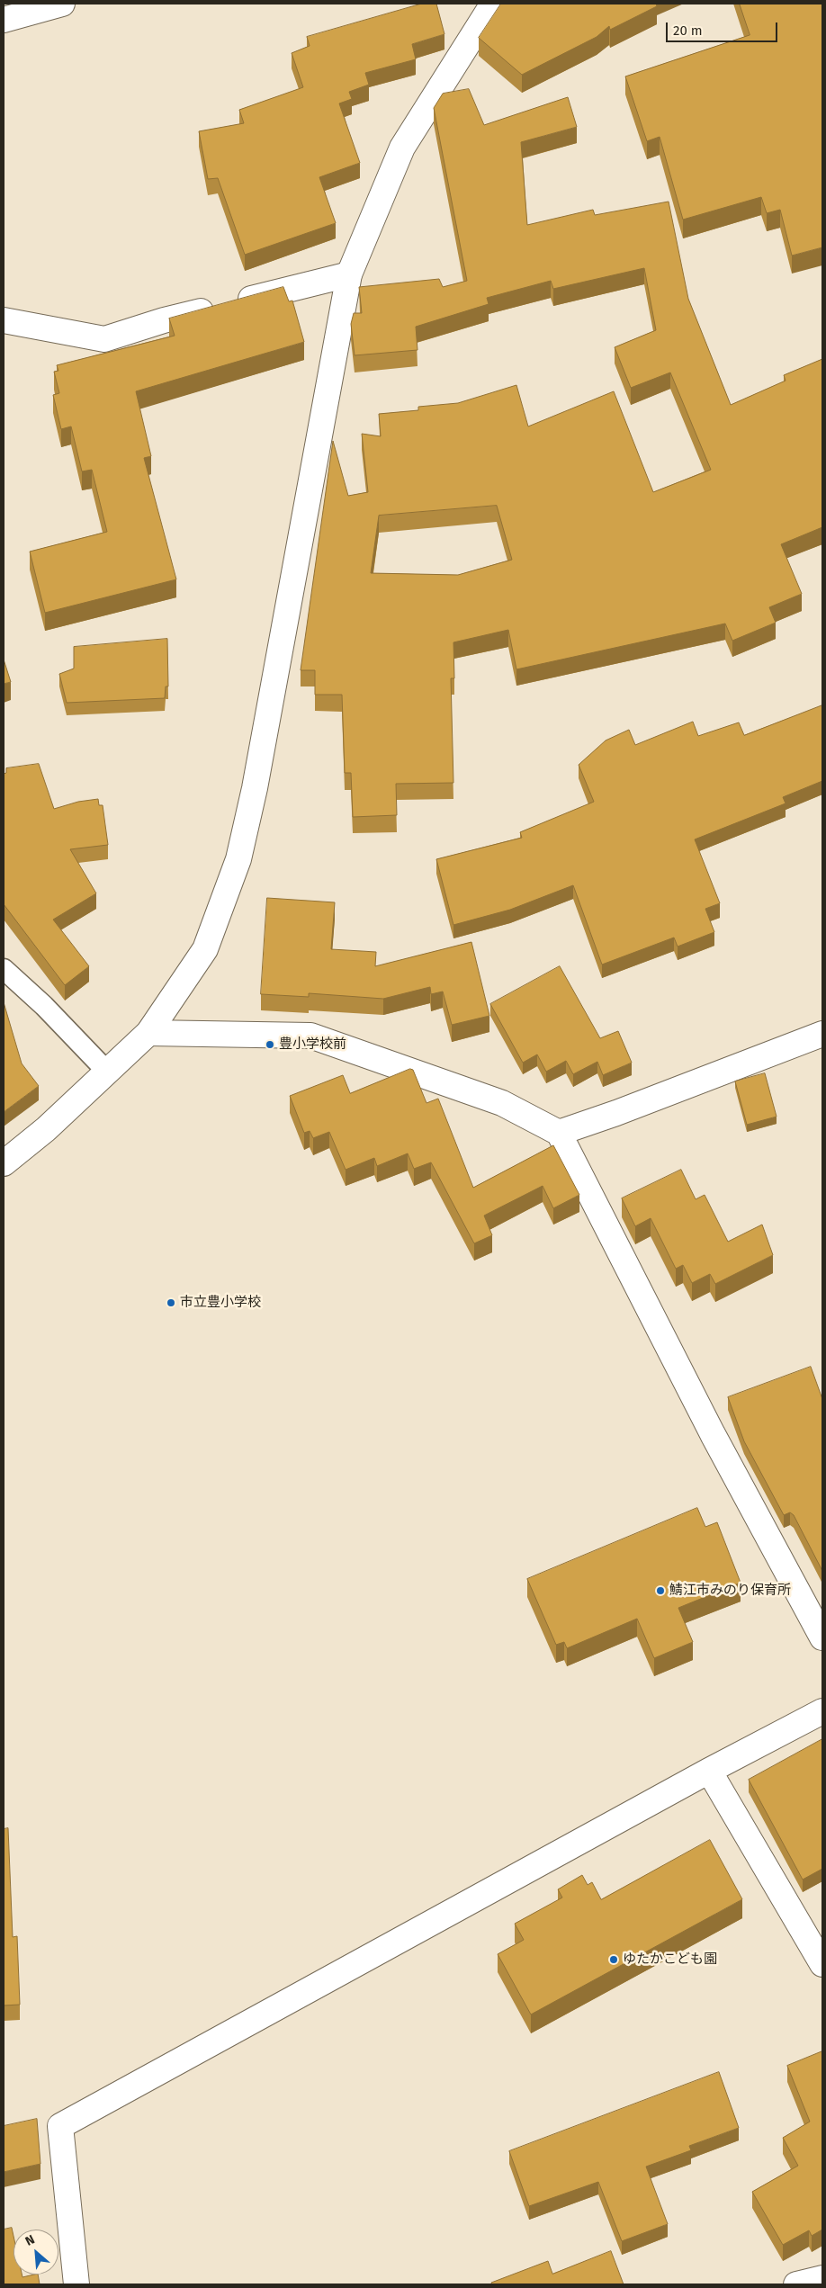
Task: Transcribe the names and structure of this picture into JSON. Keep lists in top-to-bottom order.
{
  "places": [
    "豊小学校前",
    "市立豊小学校",
    "鯖江市みのり保育所",
    "ゆたかこども園"
  ],
  "scale_bar": "20 m",
  "north": "top left"
}
